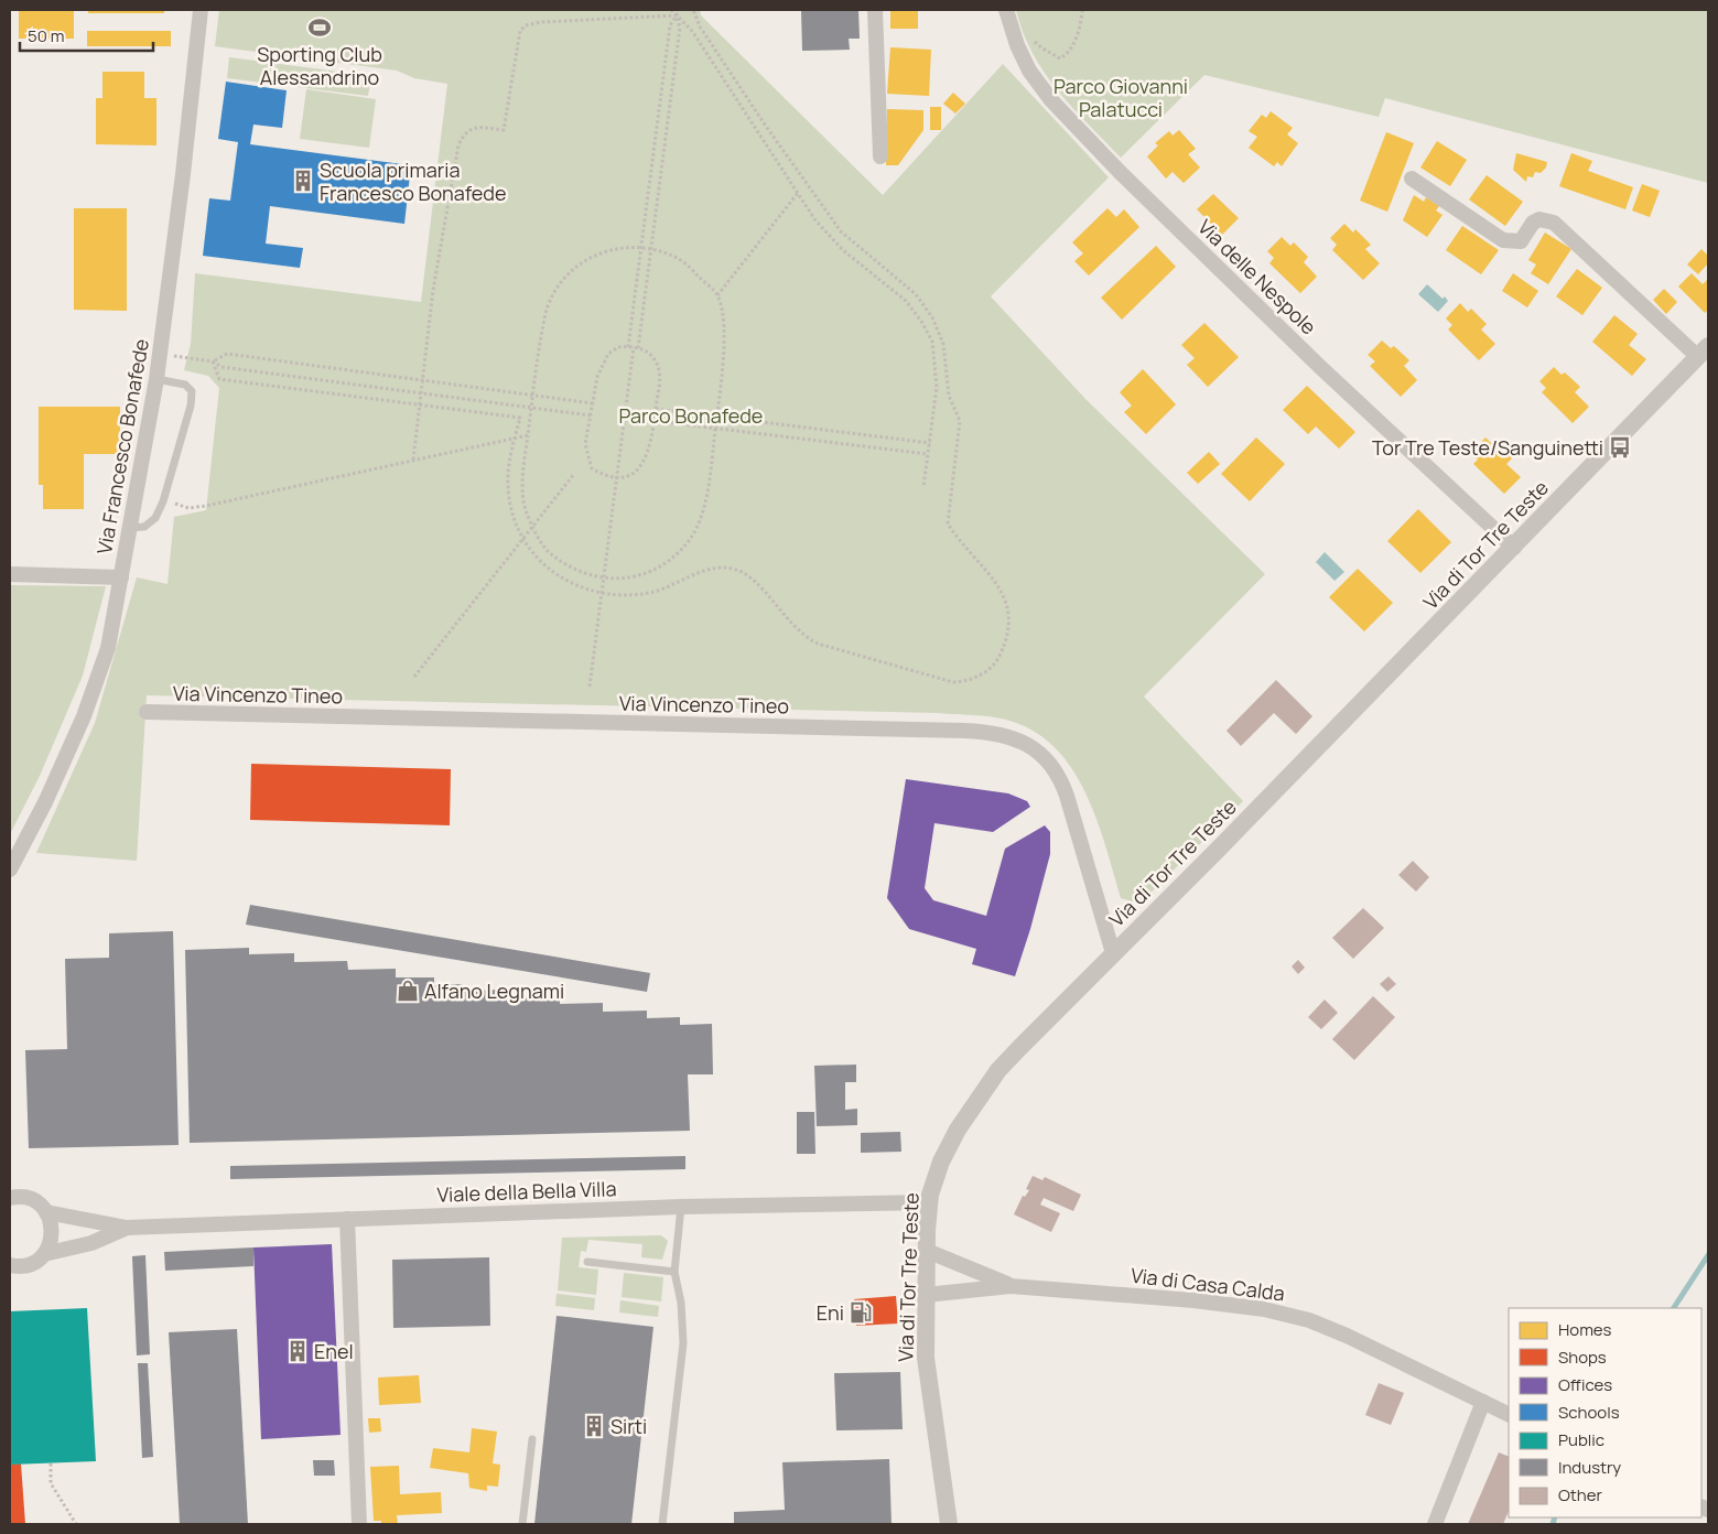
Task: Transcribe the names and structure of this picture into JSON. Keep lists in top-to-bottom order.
{
  "streets": {
    "street": [
      "Via delle Nespole",
      "Via Francesco Bonafede",
      "Via di Tor Tre Teste",
      "Via Vincenzo Tineo",
      "Viale della Bella Villa",
      "Via di Casa Calda"
    ]
  },
  "crossings": [
    ["Via delle Nespole", "Via di Tor Tre Teste"],
    ["Via di Tor Tre Teste", "Via Vincenzo Tineo"],
    ["Via di Tor Tre Teste", "Viale della Bella Villa"],
    ["Via di Tor Tre Teste", "Via di Casa Calda"]
  ],
  "parks": ["Parco Giovanni Palatucci", "Parco Bonafede"],
  "places": {
    "sports": ["Sporting Club Alessandrino"],
    "building": ["Scuola primaria Francesco Bonafede", "Enel", "Sirti"],
    "bus stop": ["Tor Tre Teste/Sanguinetti"],
    "shop": ["Alfano Legnami"],
    "fuel station": ["Eni"]
  },
  "legend": [
    "Homes",
    "Shops",
    "Offices",
    "Schools",
    "Public",
    "Industry",
    "Other"
  ],
  "scale_bar": "50 m"
}
